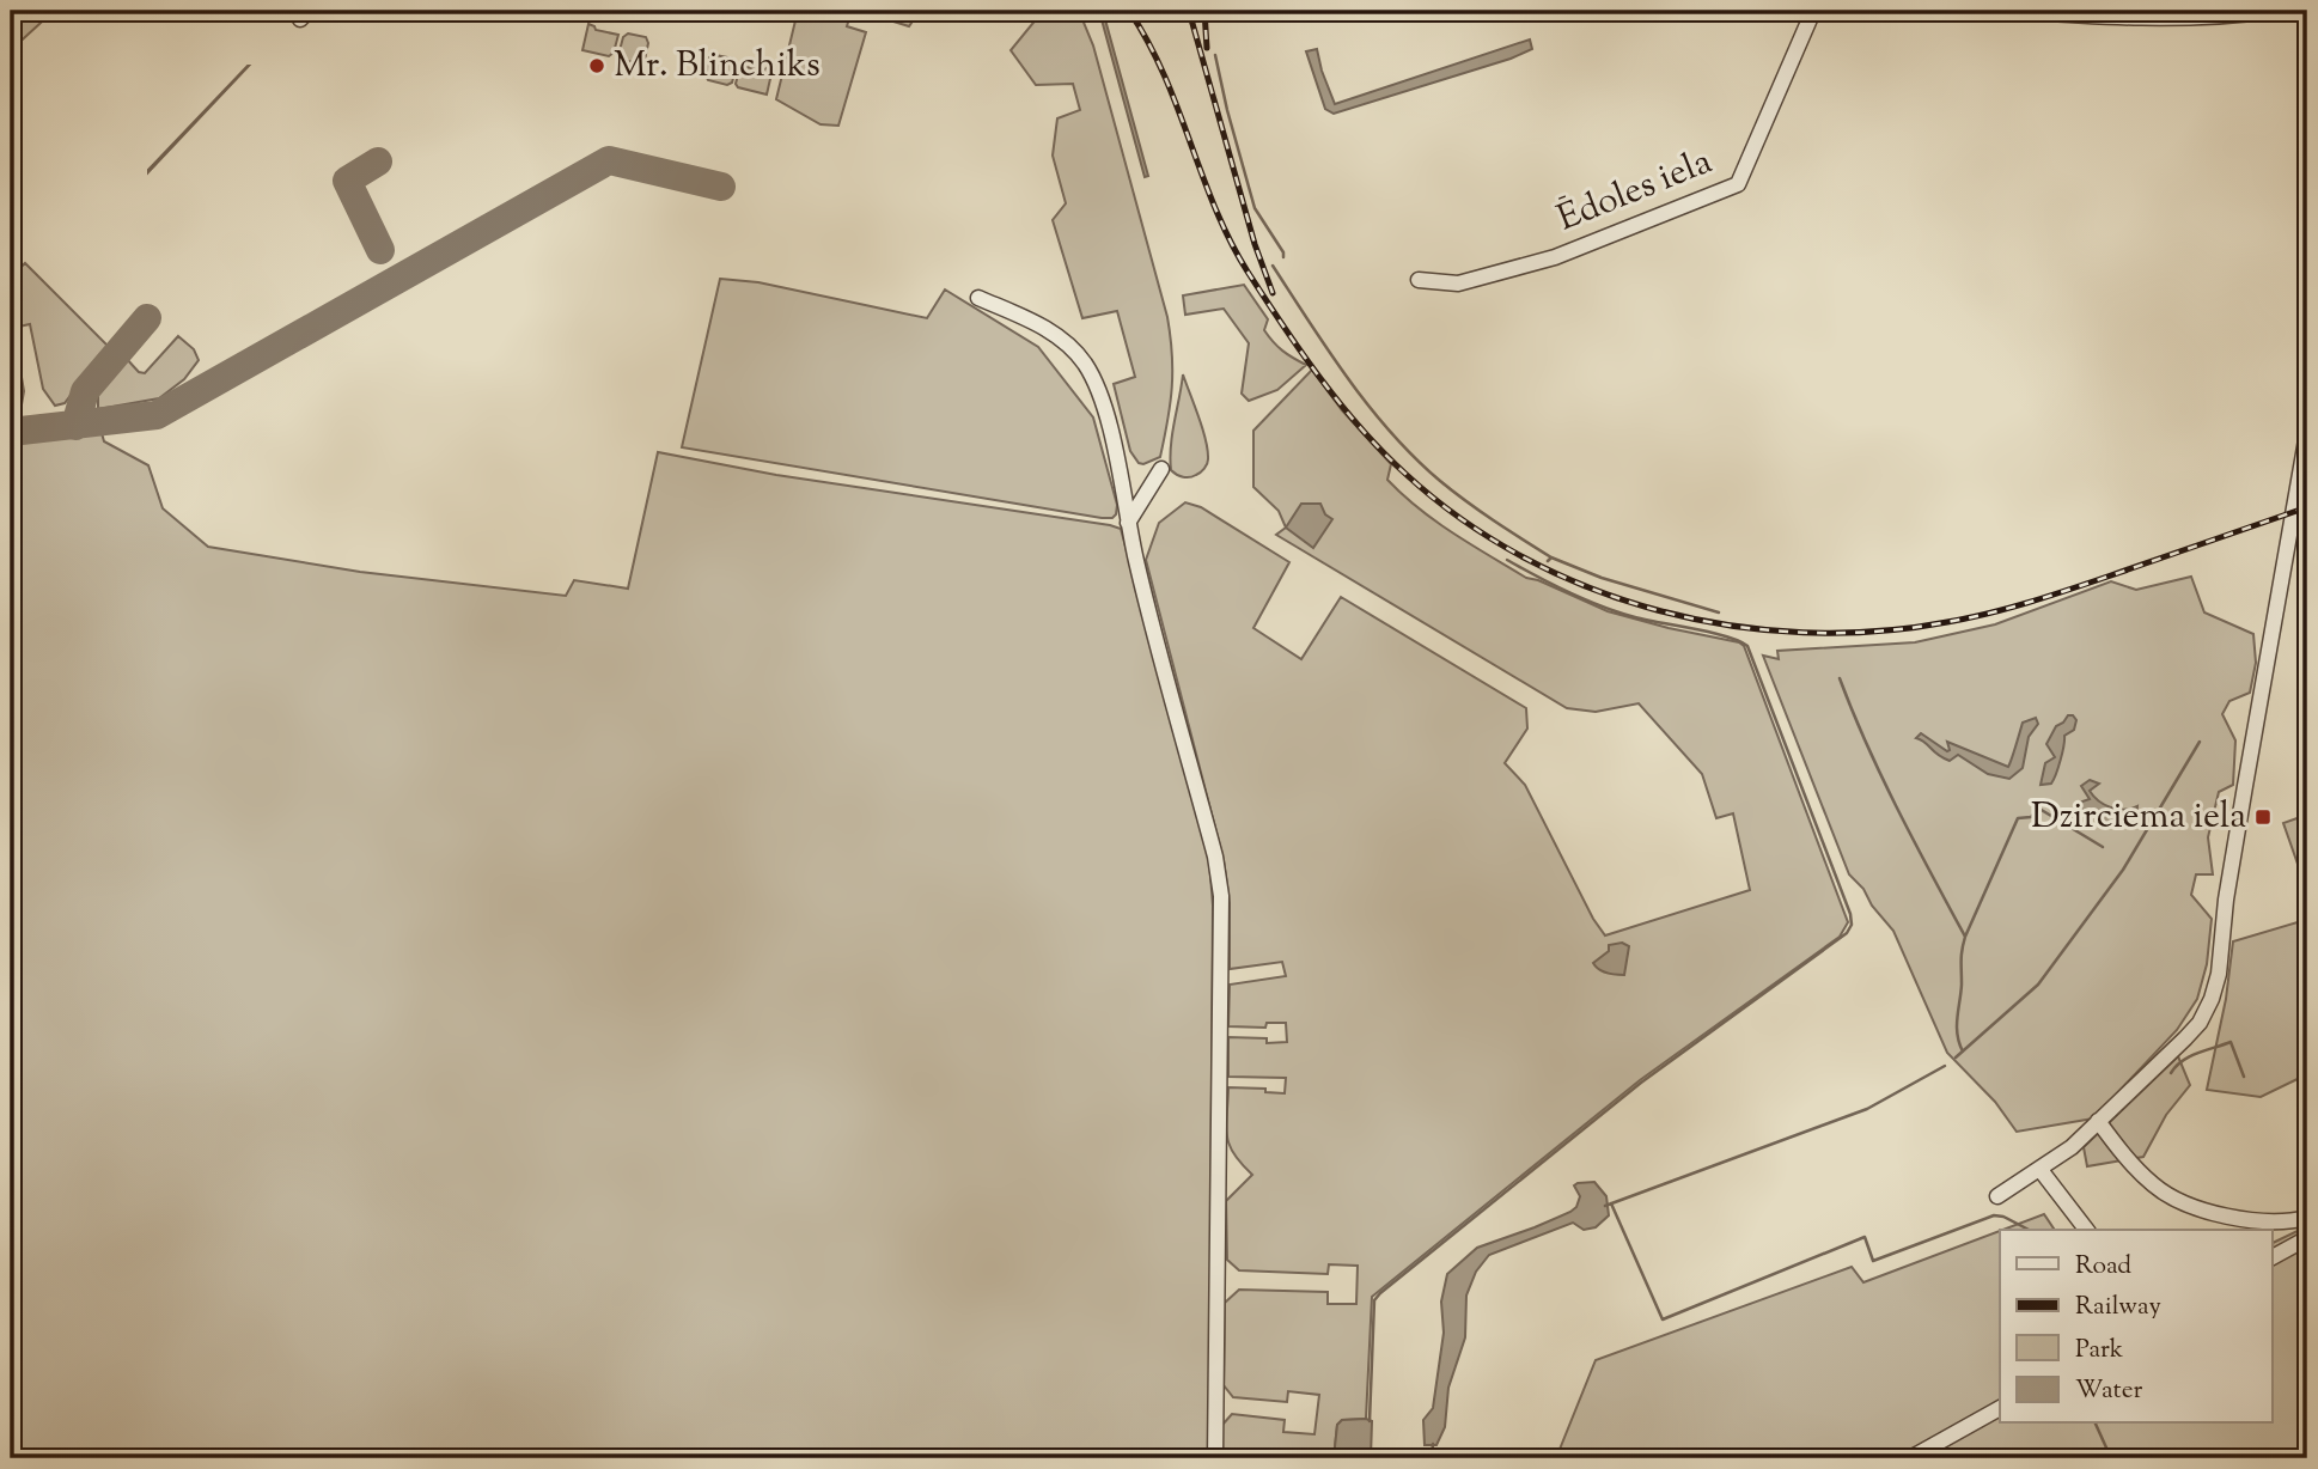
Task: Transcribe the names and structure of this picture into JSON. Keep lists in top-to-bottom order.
{
  "streets": {
    "street": ["Ēdoles iela"]
  },
  "places": {
    "other": ["Mr. Blinchiks"],
    "transit": ["Dzirciema iela"]
  },
  "legend": [
    "Road",
    "Railway",
    "Park",
    "Water"
  ]
}
